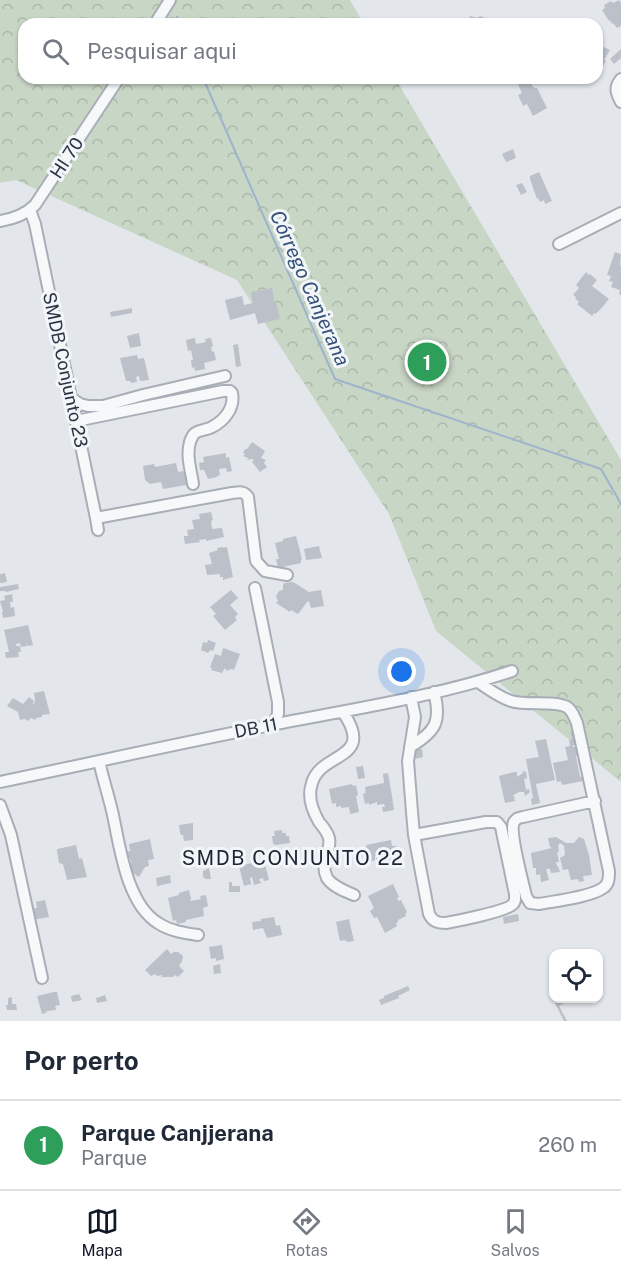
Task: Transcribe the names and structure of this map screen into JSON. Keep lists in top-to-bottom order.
{
  "streets": {
    "street": ["HI 70", "SMDB Conjunto 23", "DB 11"]
  },
  "crossings": [
    ["HI 70", "SMDB Conjunto 23"]
  ],
  "districts": ["SMDB CONJUNTO 22"],
  "water": ["Córrego Canjerana"],
  "page": {
    "search": "Pesquisar aqui",
    "pins": "1",
    "heading": "Por perto",
    "list": [
      {
        "mark": "1",
        "name": "Parque Canjjerana",
        "note": "Parque",
        "value": "260 m"
      }
    ],
    "nav": ["Mapa", "Rotas", "Salvos"]
  }
}
